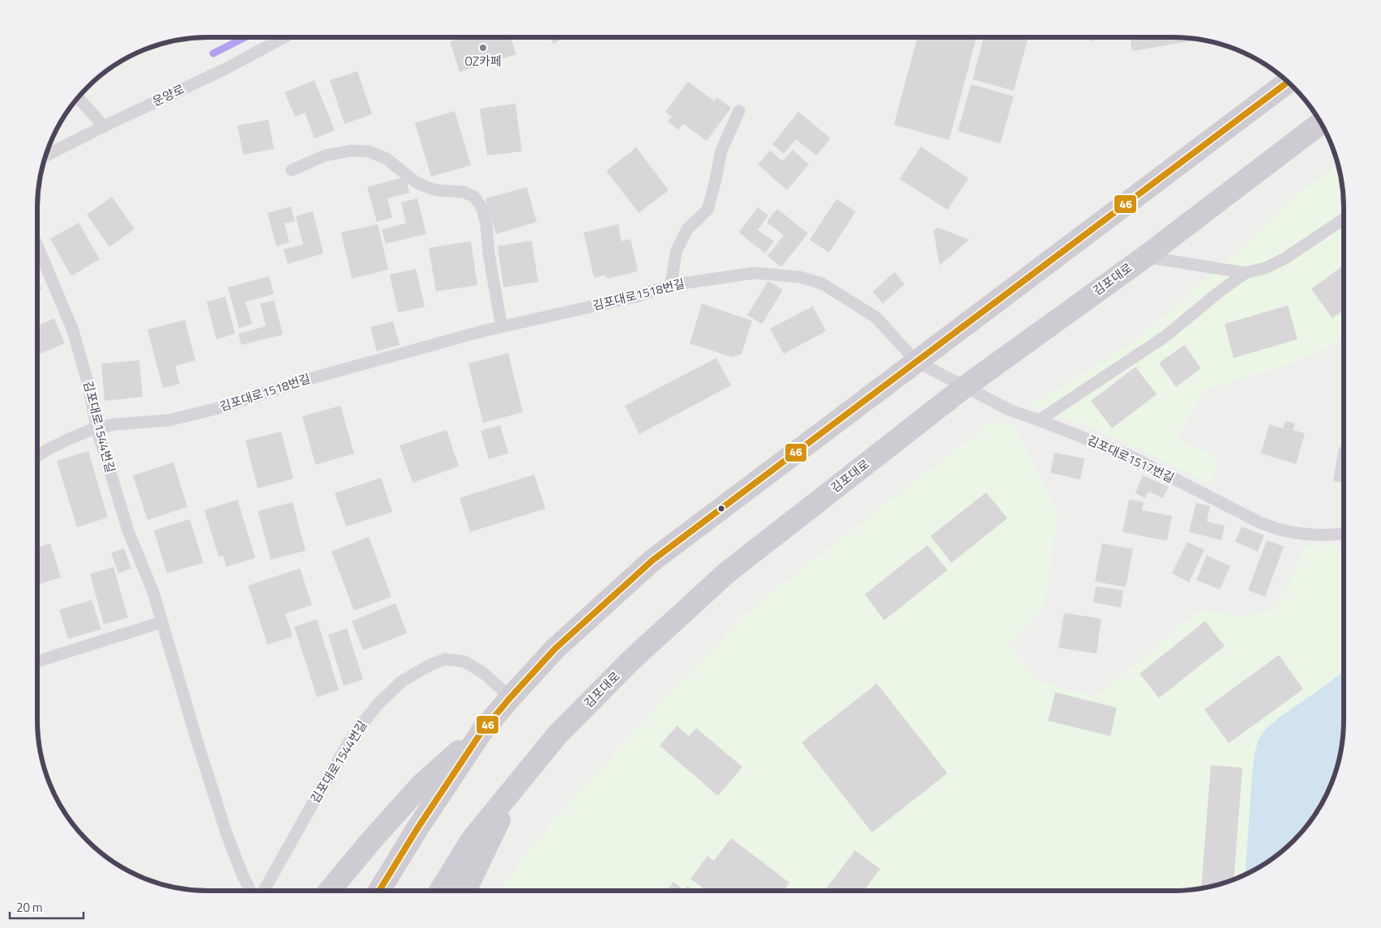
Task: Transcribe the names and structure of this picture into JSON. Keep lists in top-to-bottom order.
{
  "streets": {
    "main road": ["김포대로"],
    "lane": [
      "운양로",
      "김포대로1518번길",
      "김포대로1544번길",
      "김포대로1517번길"
    ]
  },
  "crossings": [
    ["김포대로", "김포대로1517번길"],
    ["김포대로1518번길", "김포대로1544번길"],
    ["김포대로1518번길", "김포대로1517번길"]
  ],
  "places": ["OZ카페"],
  "lines": ["transit line 46"],
  "scale_bar": "20 m"
}
